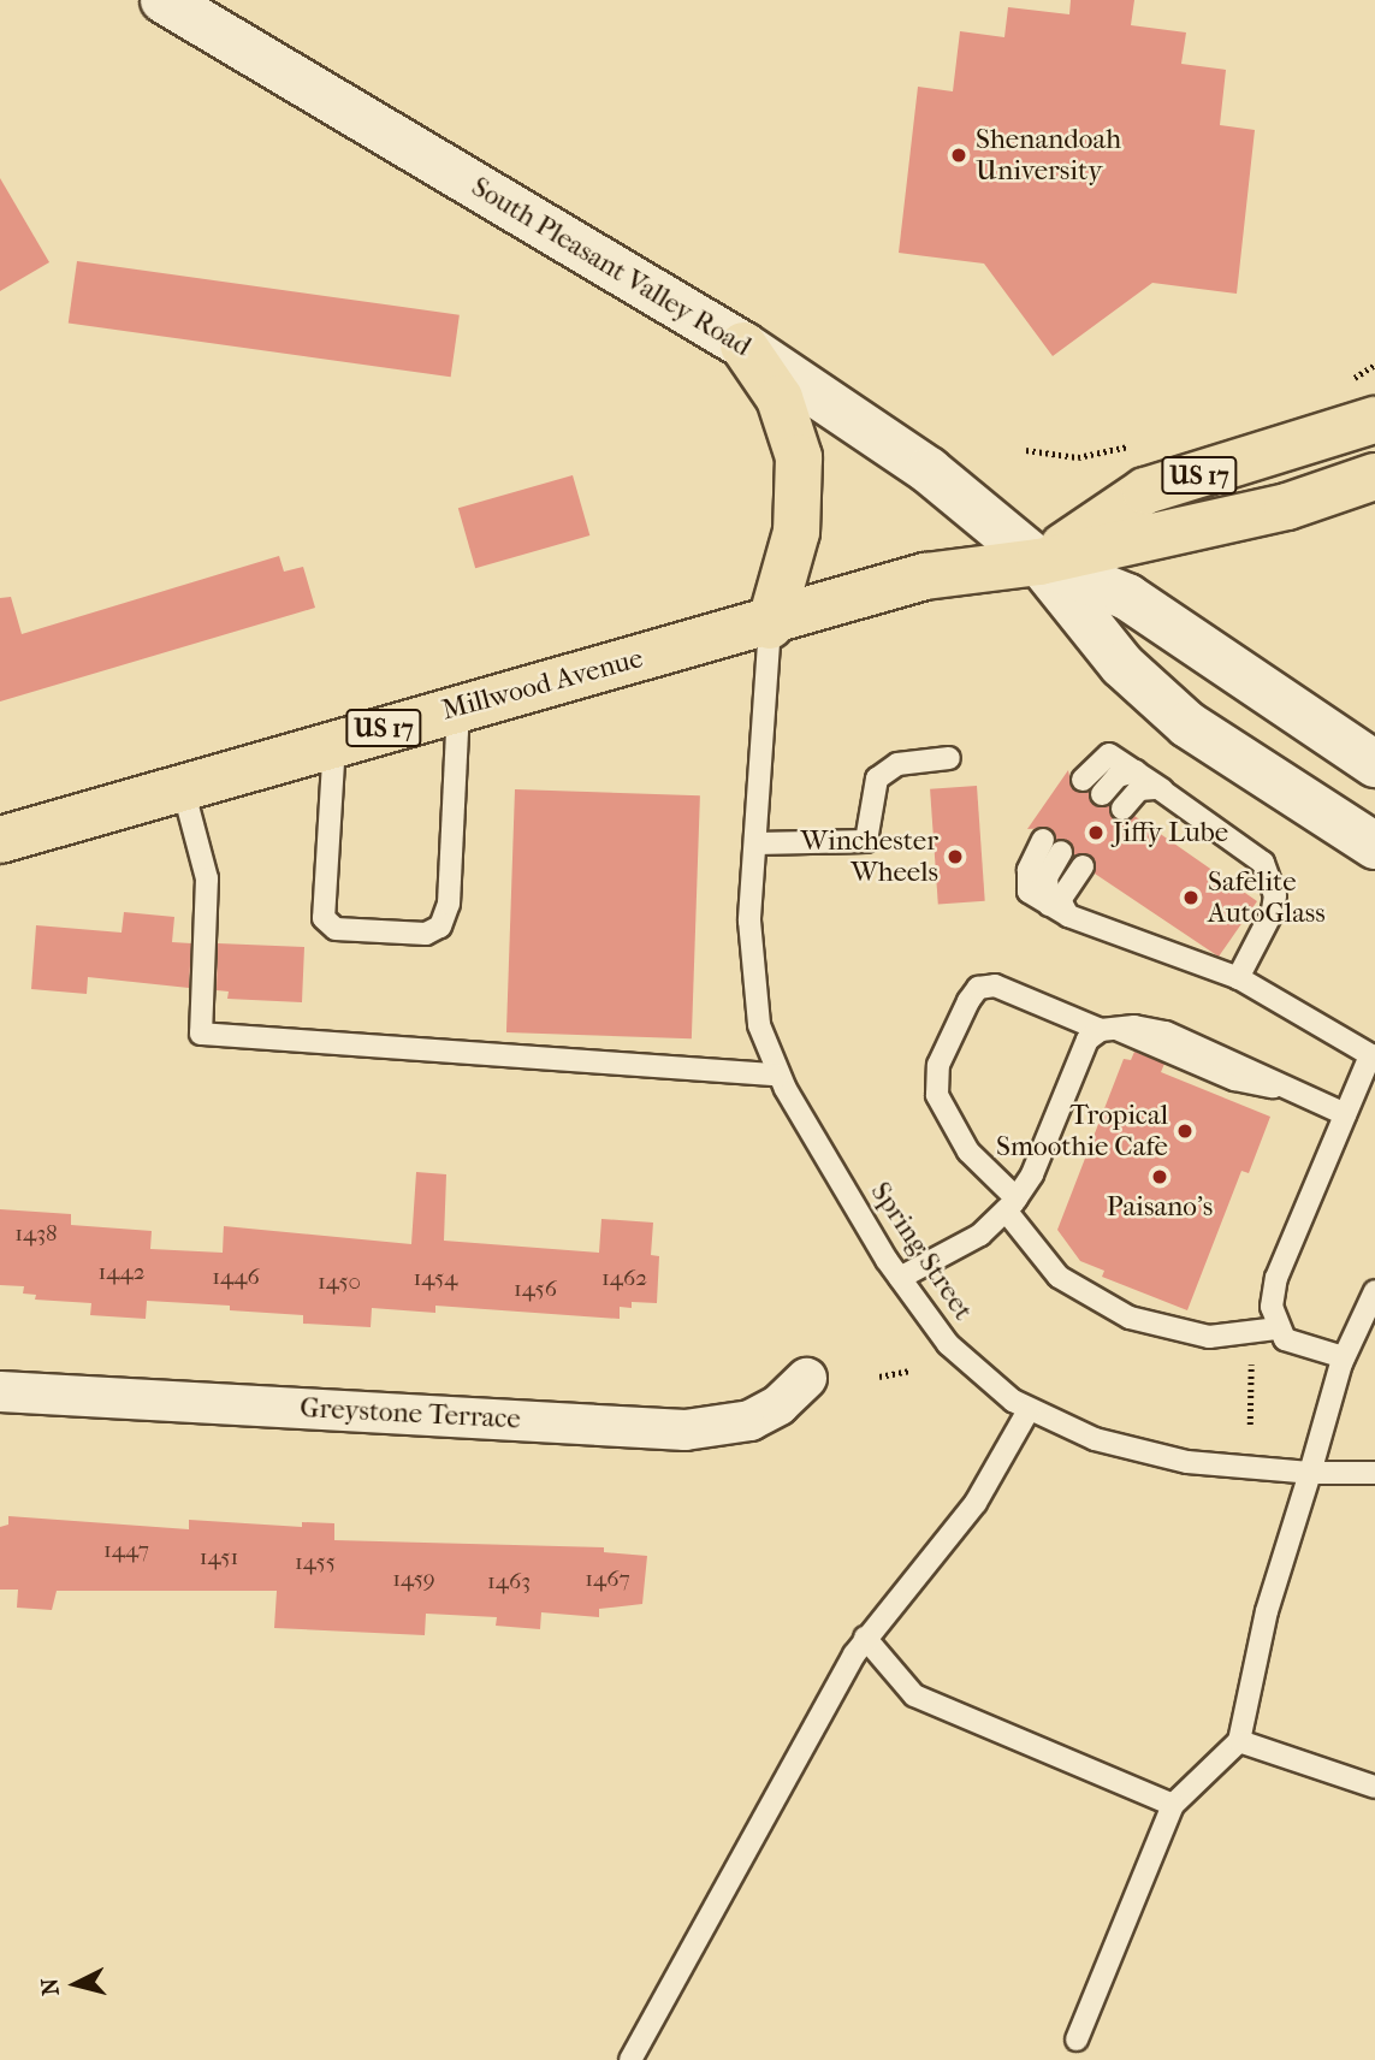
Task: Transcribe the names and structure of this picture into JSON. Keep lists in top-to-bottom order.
{
  "streets": {
    "main road": ["South Pleasant Valley Road", "US 17", "Millwood Avenue"],
    "street": ["Greystone Terrace"],
    "lane": ["Spring Street"]
  },
  "crossings": [
    ["South Pleasant Valley Road", "Millwood Avenue"],
    ["Millwood Avenue", "Spring Street"]
  ],
  "places": [
    "Shenandoah University",
    "Jiffy Lube",
    "Winchester Wheels",
    "Safelite AutoGlass",
    "Tropical Smoothie Cafe",
    "Paisano's"
  ],
  "house_numbers": [
    "1438",
    "1442",
    "1446",
    "1454",
    "1462",
    "1450",
    "1456",
    "1447",
    "1451",
    "1455",
    "1459",
    "1467",
    "1463"
  ],
  "north": "left"
}
